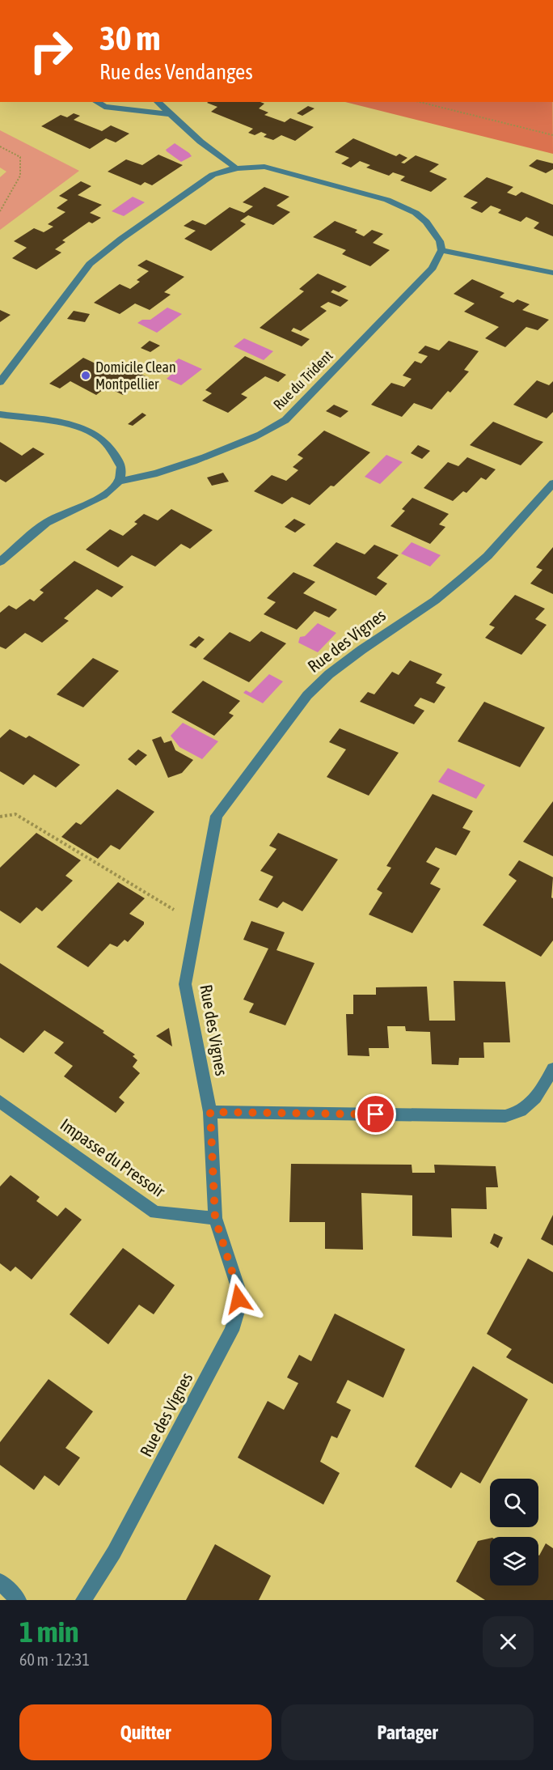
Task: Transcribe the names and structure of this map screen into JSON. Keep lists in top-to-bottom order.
{
  "streets": {
    "street": ["Rue du Trident", "Rue des Vignes", "Impasse du Pressoir"]
  },
  "crossings": [
    ["Rue des Vignes", "Impasse du Pressoir"]
  ],
  "places": ["Domicile Clean Montpellier"],
  "page": {
    "turn": ["30 m", "Rue des Vendanges"],
    "heading": ["1 min", "60 m · 12:31"],
    "buttons": ["Quitter", "Partager"]
  }
}
